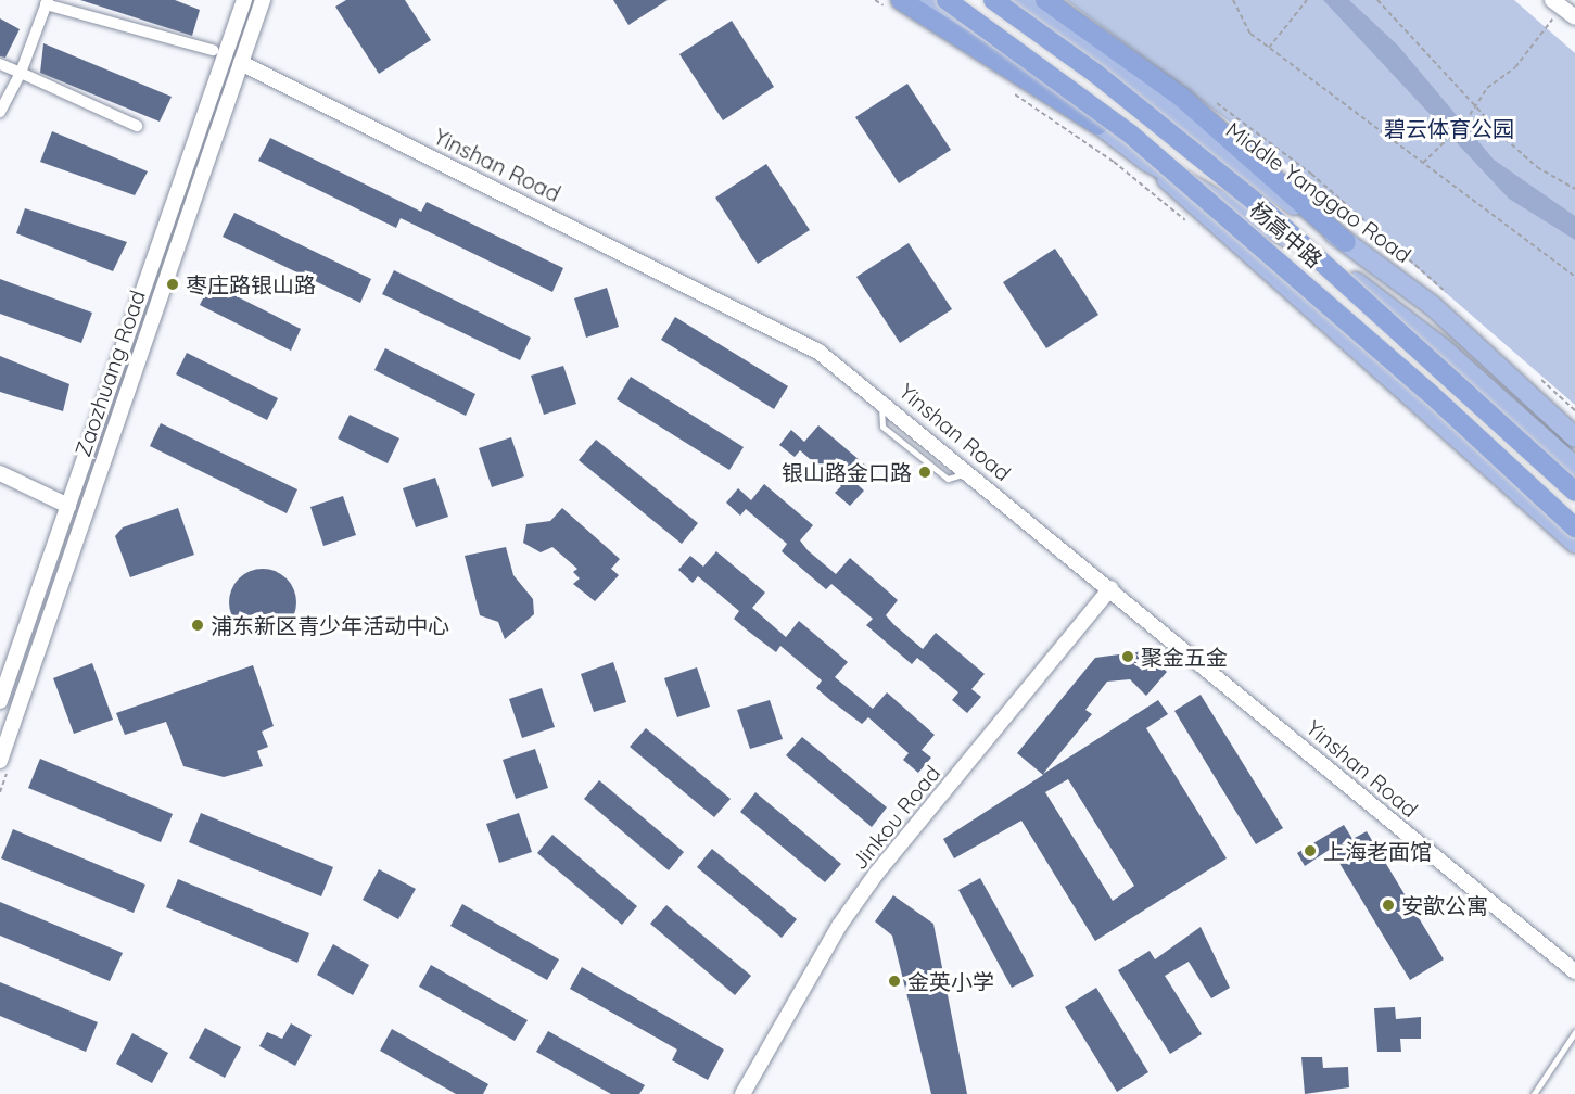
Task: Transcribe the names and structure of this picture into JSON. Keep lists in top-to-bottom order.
{
  "streets": {
    "highway": ["杨高中路"],
    "main road": ["Middle Yanggao Road"],
    "street": ["Yinshan Road", "Zaozhuang Road", "Jinkou Road"]
  },
  "crossings": [
    ["Yinshan Road", "Zaozhuang Road"],
    ["Yinshan Road", "Jinkou Road"]
  ],
  "parks": ["碧云体育公园"],
  "places": [
    "枣庄路银山路",
    "银山路金口路",
    "浦东新区青少年活动中心",
    "聚金五金",
    "上海老面馆",
    "安歆公寓",
    "金英小学"
  ]
}
